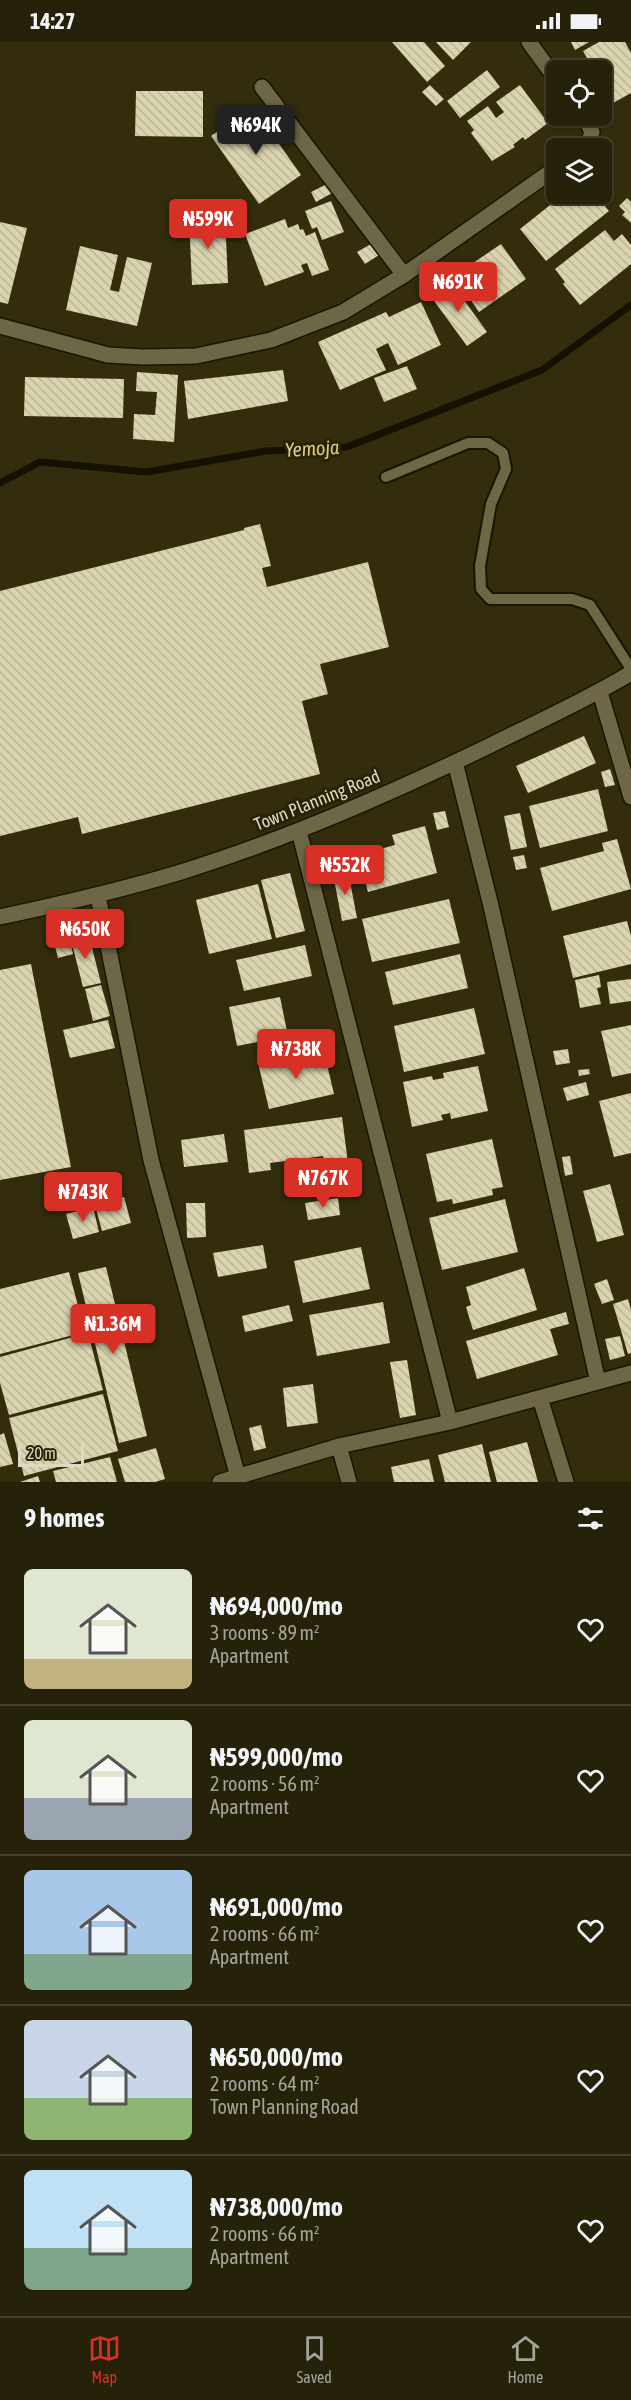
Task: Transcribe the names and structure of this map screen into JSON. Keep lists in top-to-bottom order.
{
  "streets": {
    "street": ["Town Planning Road"]
  },
  "water": ["Yemoja"],
  "scale_bar": "20 m",
  "page": {
    "status": "14:27",
    "price": [
      "₦694K",
      "₦599K",
      "₦691K",
      "₦552K",
      "₦650K",
      "₦738K",
      "₦767K",
      "₦743K",
      "₦1.36M"
    ],
    "scale": "20 m",
    "heading": "9 homes",
    "list": [
      {
        "name": "₦694,000/mo",
        "note": "3 rooms · 89 m² · Apartment"
      },
      {
        "name": "₦599,000/mo",
        "note": "2 rooms · 56 m² · Apartment"
      },
      {
        "name": "₦691,000/mo",
        "note": "2 rooms · 66 m² · Apartment"
      },
      {
        "name": "₦650,000/mo",
        "note": "2 rooms · 64 m² · Town Planning Road"
      },
      {
        "name": "₦738,000/mo",
        "note": "2 rooms · 66 m² · Apartment"
      }
    ],
    "tabs": ["Map", "Saved", "Home"]
  }
}
